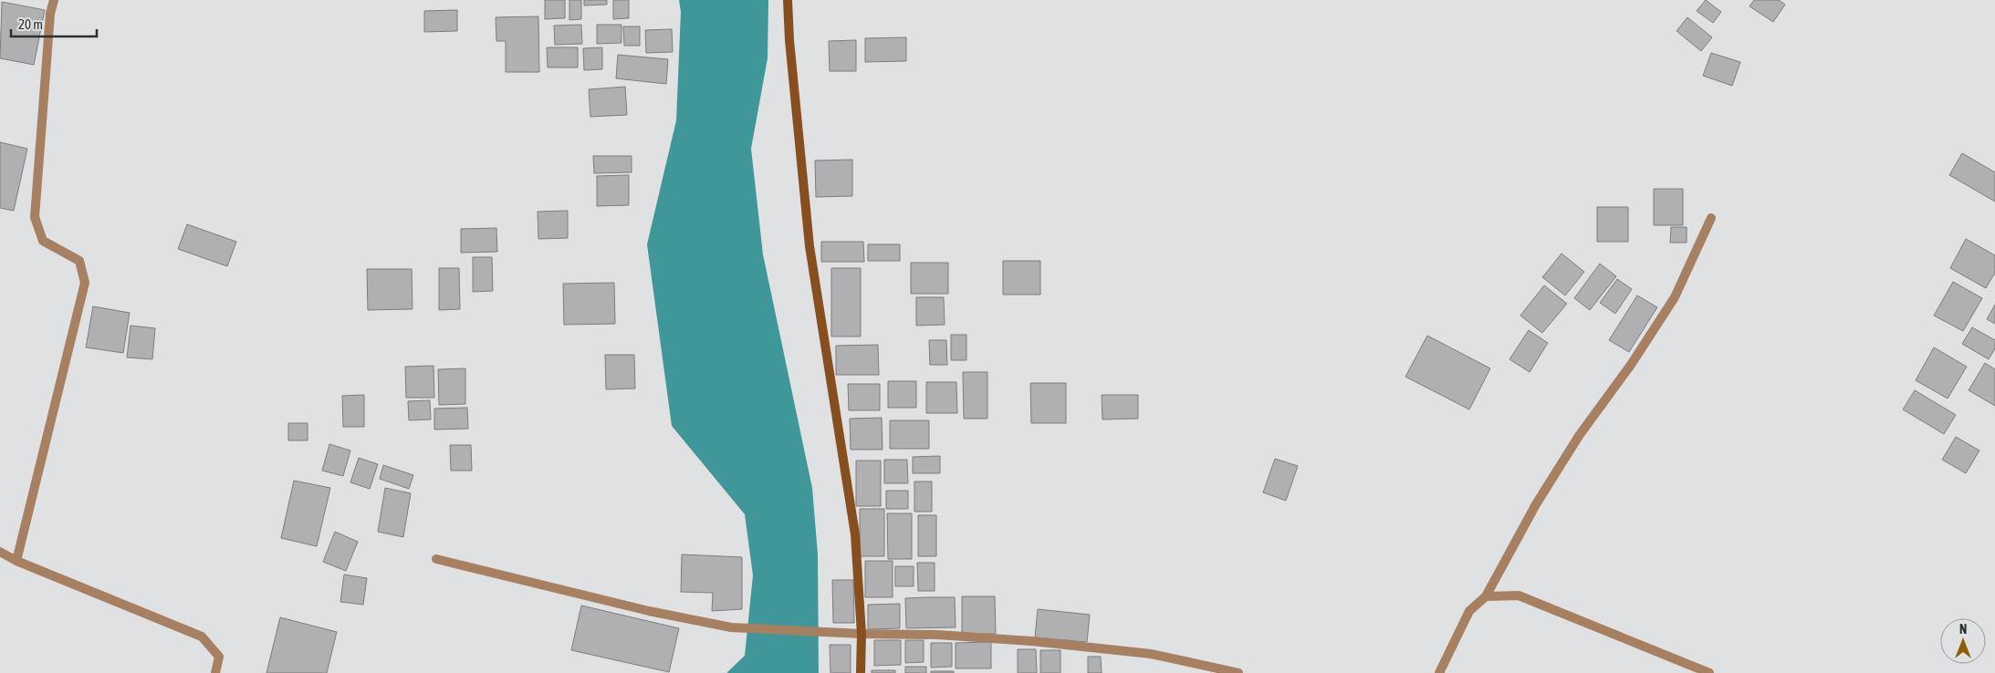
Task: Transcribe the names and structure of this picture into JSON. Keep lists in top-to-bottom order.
{
  "scale_bar": "20 m",
  "north": "top"
}
